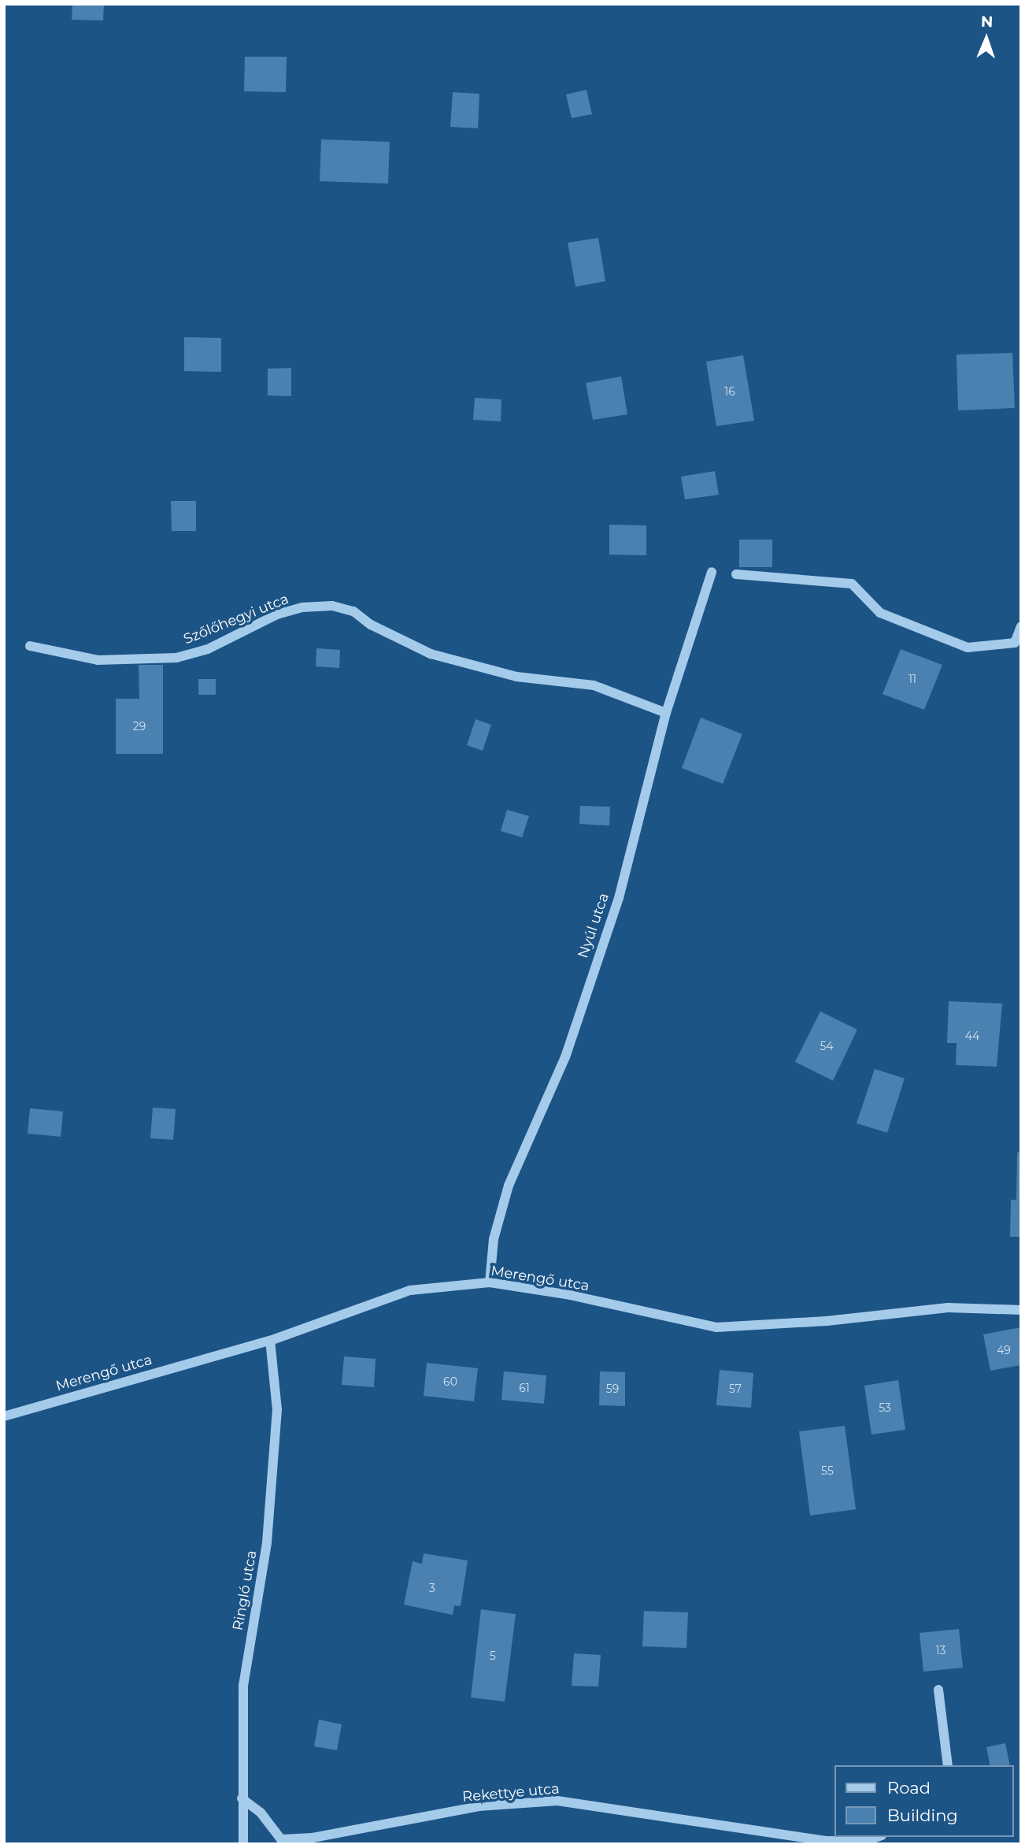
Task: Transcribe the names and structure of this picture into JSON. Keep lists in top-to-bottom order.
{
  "streets": {
    "street": [
      "Szőlőhegyi utca",
      "Nyúl utca",
      "Merengő utca",
      "Ringló utca",
      "Rekettye utca"
    ]
  },
  "crossings": [
    ["Szőlőhegyi utca", "Nyúl utca"],
    ["Nyúl utca", "Merengő utca"],
    ["Merengő utca", "Ringló utca"],
    ["Ringló utca", "Rekettye utca"]
  ],
  "house_numbers": [
    "16",
    "11",
    "29",
    "44",
    "54",
    "49",
    "60",
    "61",
    "59",
    "57",
    "53",
    "55",
    "3",
    "13",
    "5"
  ],
  "legend": ["Road", "Building"],
  "north": "top"
}
